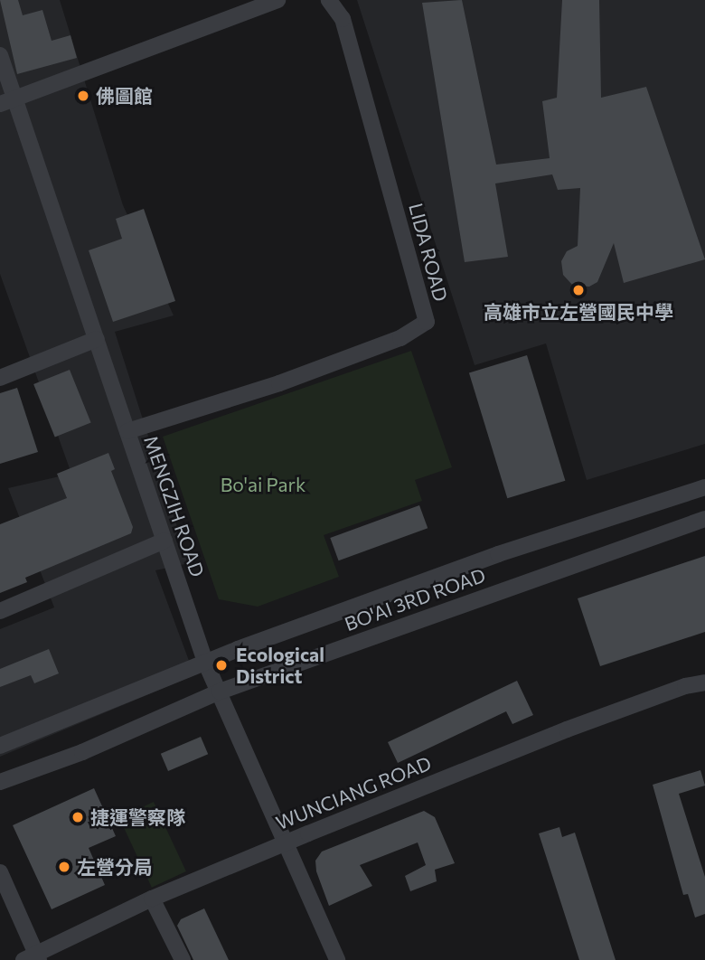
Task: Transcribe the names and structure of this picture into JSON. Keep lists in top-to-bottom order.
{
  "streets": {
    "street": [
      "LIDA ROAD",
      "MENGZIH ROAD",
      "BO'AI 3RD ROAD",
      "WUNCIANG ROAD"
    ]
  },
  "crossings": [
    ["LIDA ROAD", "MENGZIH ROAD"],
    ["MENGZIH ROAD", "BO'AI 3RD ROAD"],
    ["MENGZIH ROAD", "WUNCIANG ROAD"]
  ],
  "parks": ["Bo'ai Park"],
  "places": [
    "佛圖館",
    "高雄市立左營國民中學",
    "Ecological District",
    "捷運警察隊",
    "左營分局"
  ]
}
